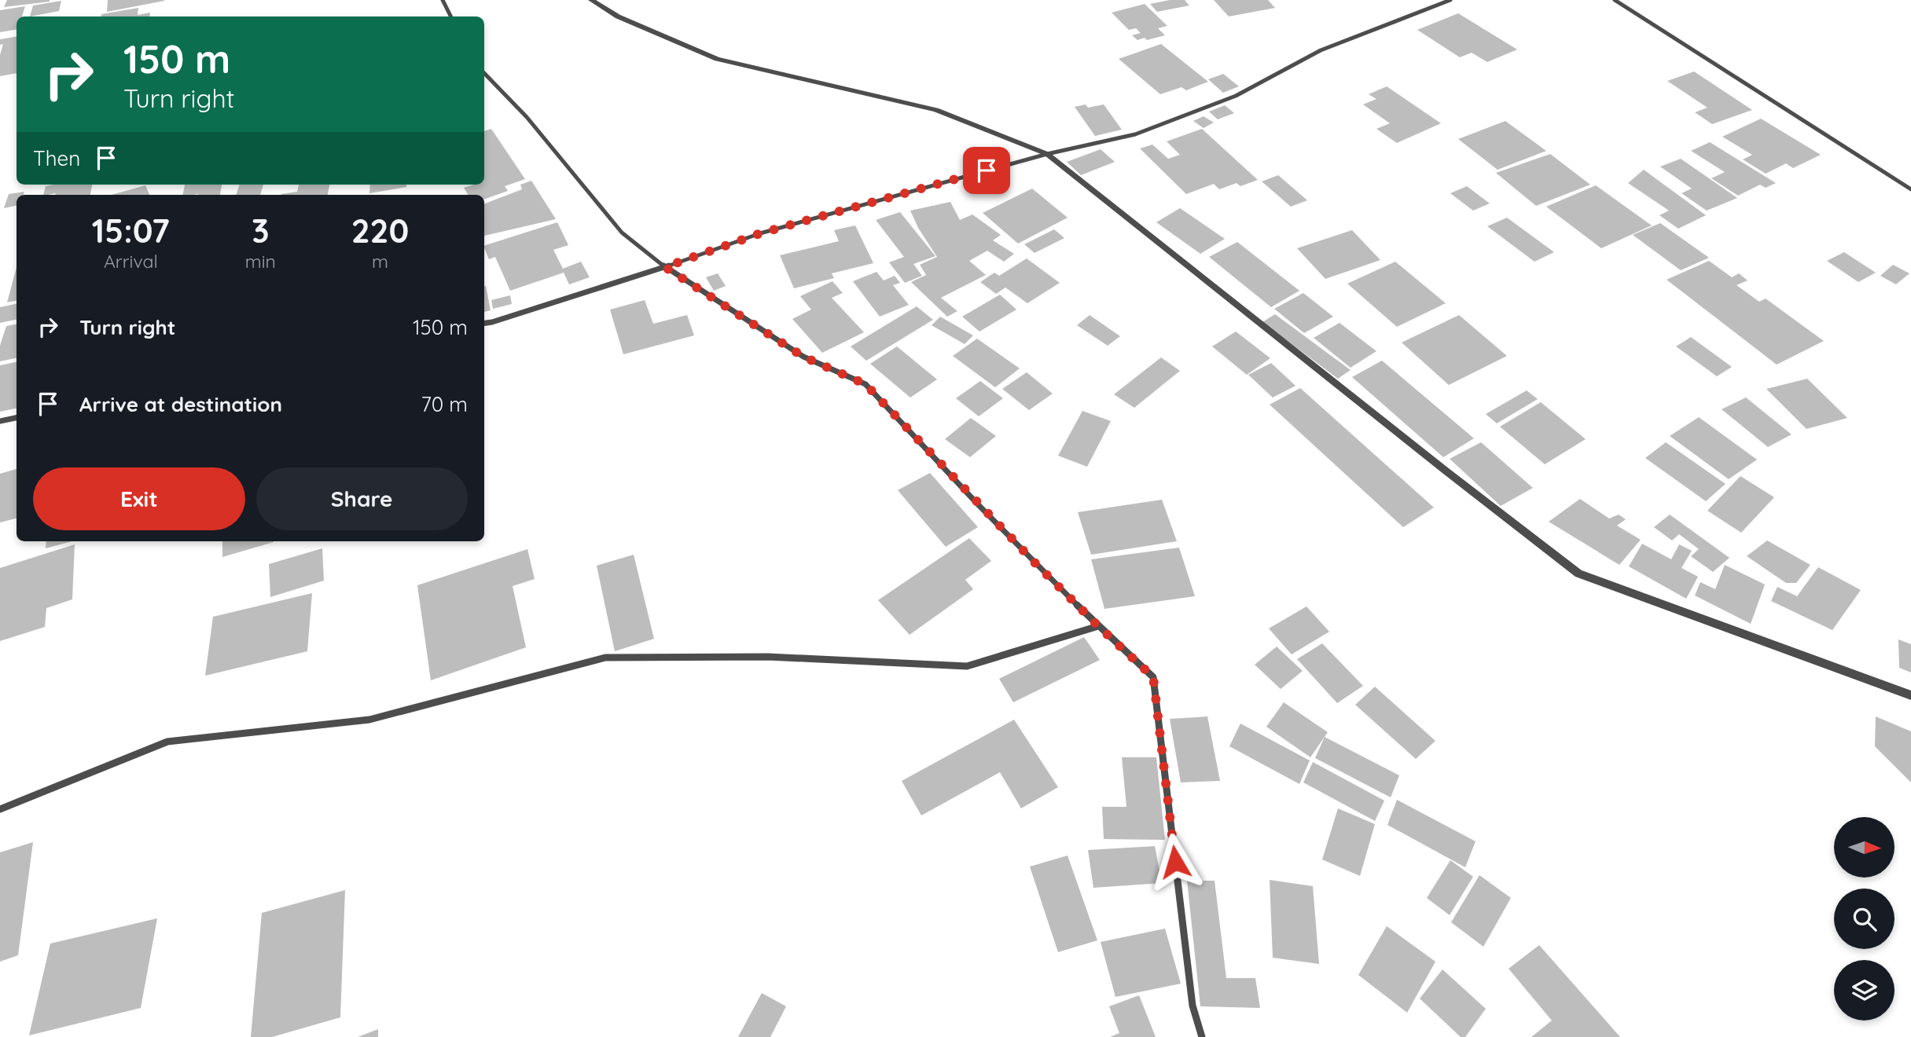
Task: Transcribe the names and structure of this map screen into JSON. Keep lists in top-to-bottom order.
{
  "north": "right",
  "page": {
    "turn": ["150 m", "Turn right"],
    "then": "Then",
    "eta": [
      "15:07",
      "Arrival",
      "3",
      "min",
      "220",
      "m"
    ],
    "list": [
      {
        "name": "Turn right",
        "value": "150 m"
      },
      {
        "name": "Arrive at destination",
        "value": "70 m"
      }
    ],
    "buttons": ["Exit", "Share"]
  }
}
